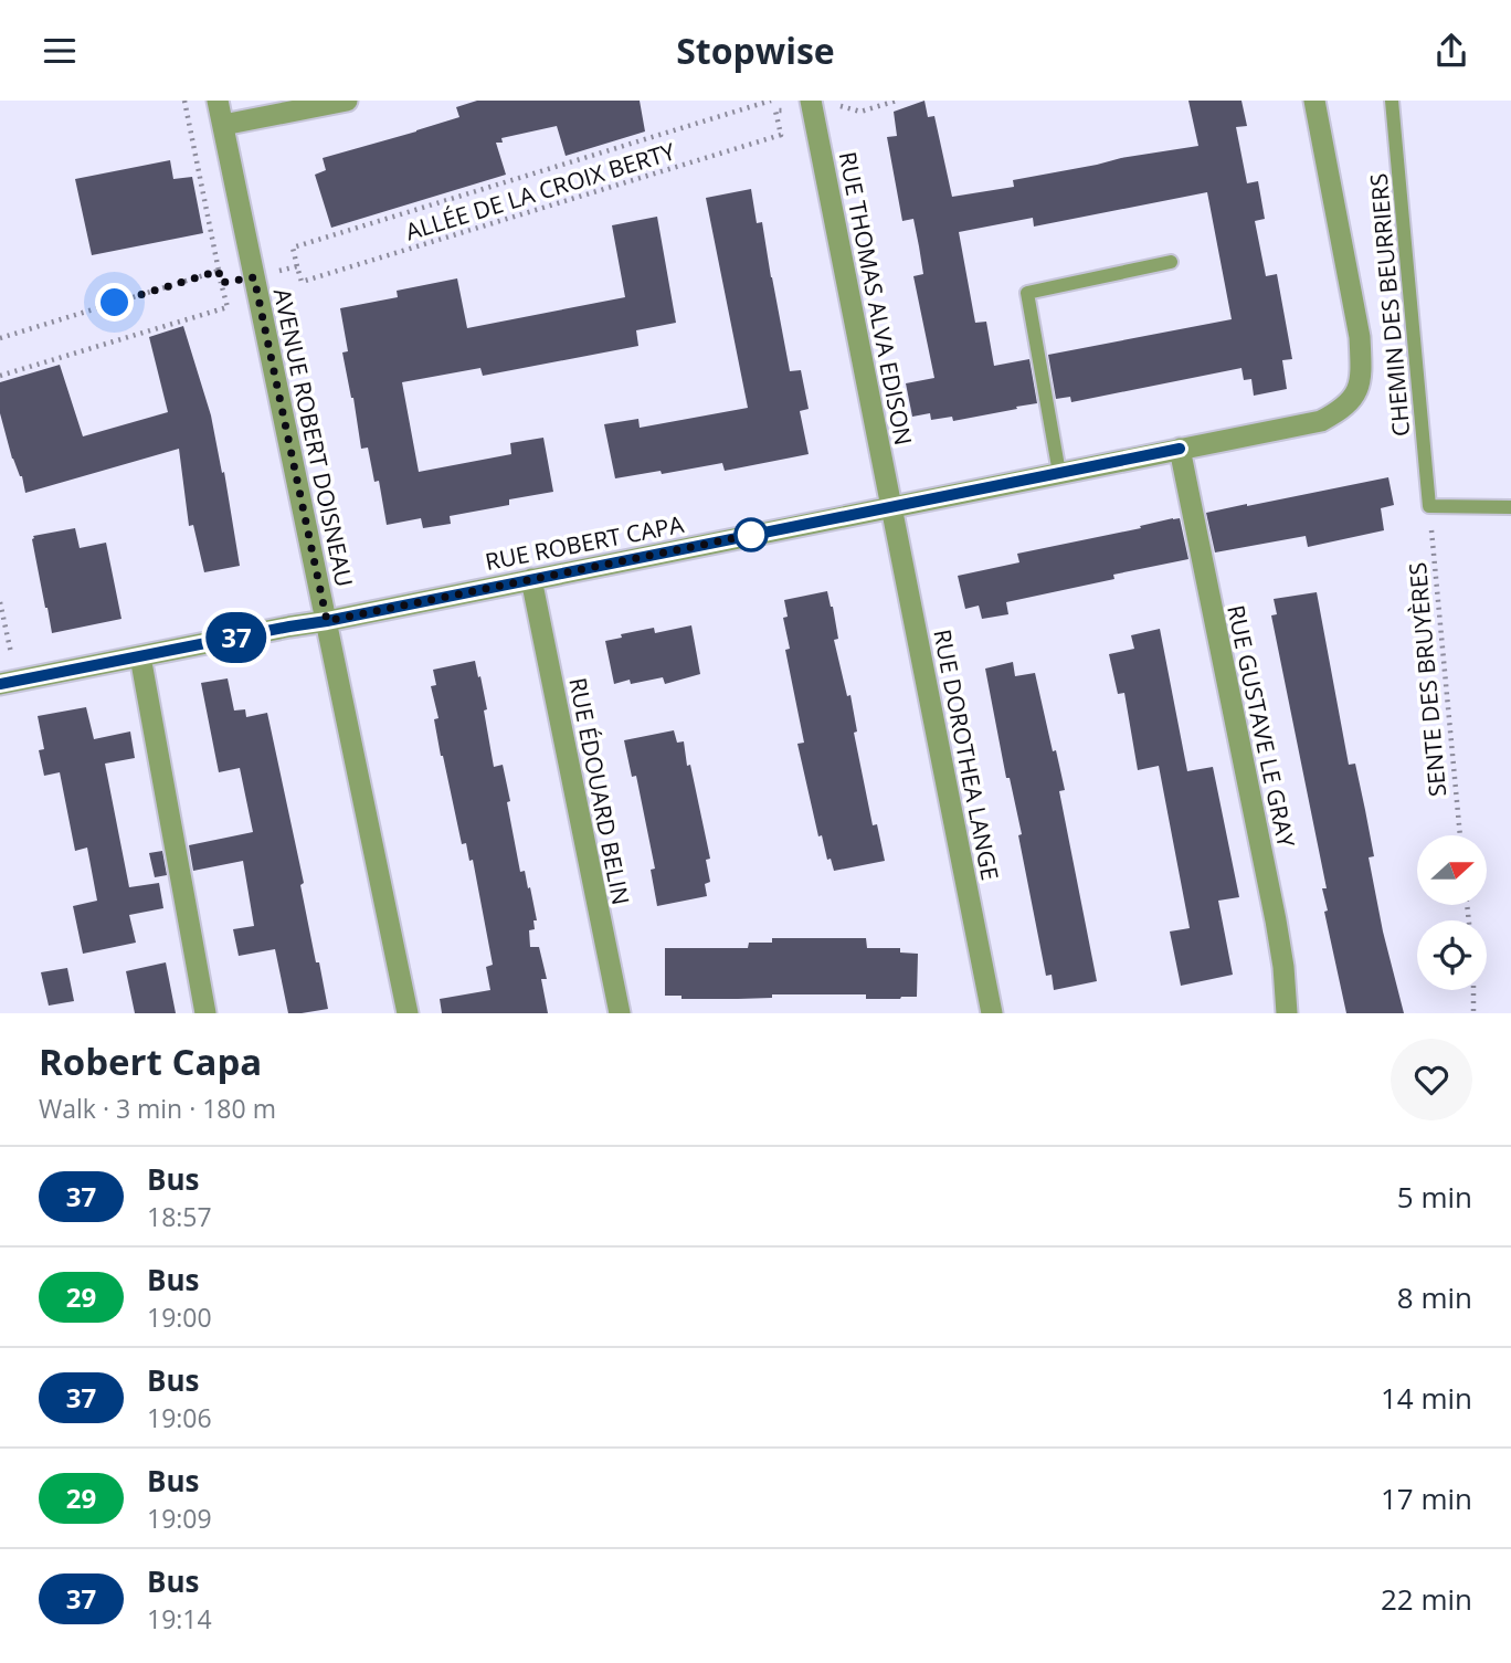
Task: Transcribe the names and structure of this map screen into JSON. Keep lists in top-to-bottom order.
{
  "streets": {
    "street": [
      "RUE THOMAS ALVA EDISON",
      "AVENUE ROBERT DOISNEAU",
      "RUE ROBERT CAPA",
      "RUE GUSTAVE LE GRAY",
      "RUE DOROTHEA LANGE",
      "RUE ÉDOUARD BELIN"
    ],
    "lane": ["CHEMIN DES BEURRIERS"],
    "path": ["ALLÉE DE LA CROIX BERTY", "SENTE DES BRUYÈRES"]
  },
  "crossings": [
    ["RUE THOMAS ALVA EDISON", "RUE ROBERT CAPA"],
    ["RUE THOMAS ALVA EDISON", "RUE DOROTHEA LANGE"],
    ["CHEMIN DES BEURRIERS", "SENTE DES BRUYÈRES"],
    ["AVENUE ROBERT DOISNEAU", "RUE ROBERT CAPA"],
    ["RUE ROBERT CAPA", "RUE GUSTAVE LE GRAY"],
    ["RUE ROBERT CAPA", "RUE DOROTHEA LANGE"],
    ["RUE ROBERT CAPA", "RUE ÉDOUARD BELIN"]
  ],
  "lines": ["bus line 37"],
  "north": "right",
  "page": {
    "header": "Stopwise",
    "on_map": "37",
    "heading": ["Robert Capa", "Walk · 3 min · 180 m"],
    "list": [
      {
        "mark": "37",
        "name": "Bus",
        "note": "18:57",
        "value": "5 min"
      },
      {
        "mark": "29",
        "name": "Bus",
        "note": "19:00",
        "value": "8 min"
      },
      {
        "mark": "37",
        "name": "Bus",
        "note": "19:06",
        "value": "14 min"
      },
      {
        "mark": "29",
        "name": "Bus",
        "note": "19:09",
        "value": "17 min"
      },
      {
        "mark": "37",
        "name": "Bus",
        "note": "19:14",
        "value": "22 min"
      }
    ]
  }
}
